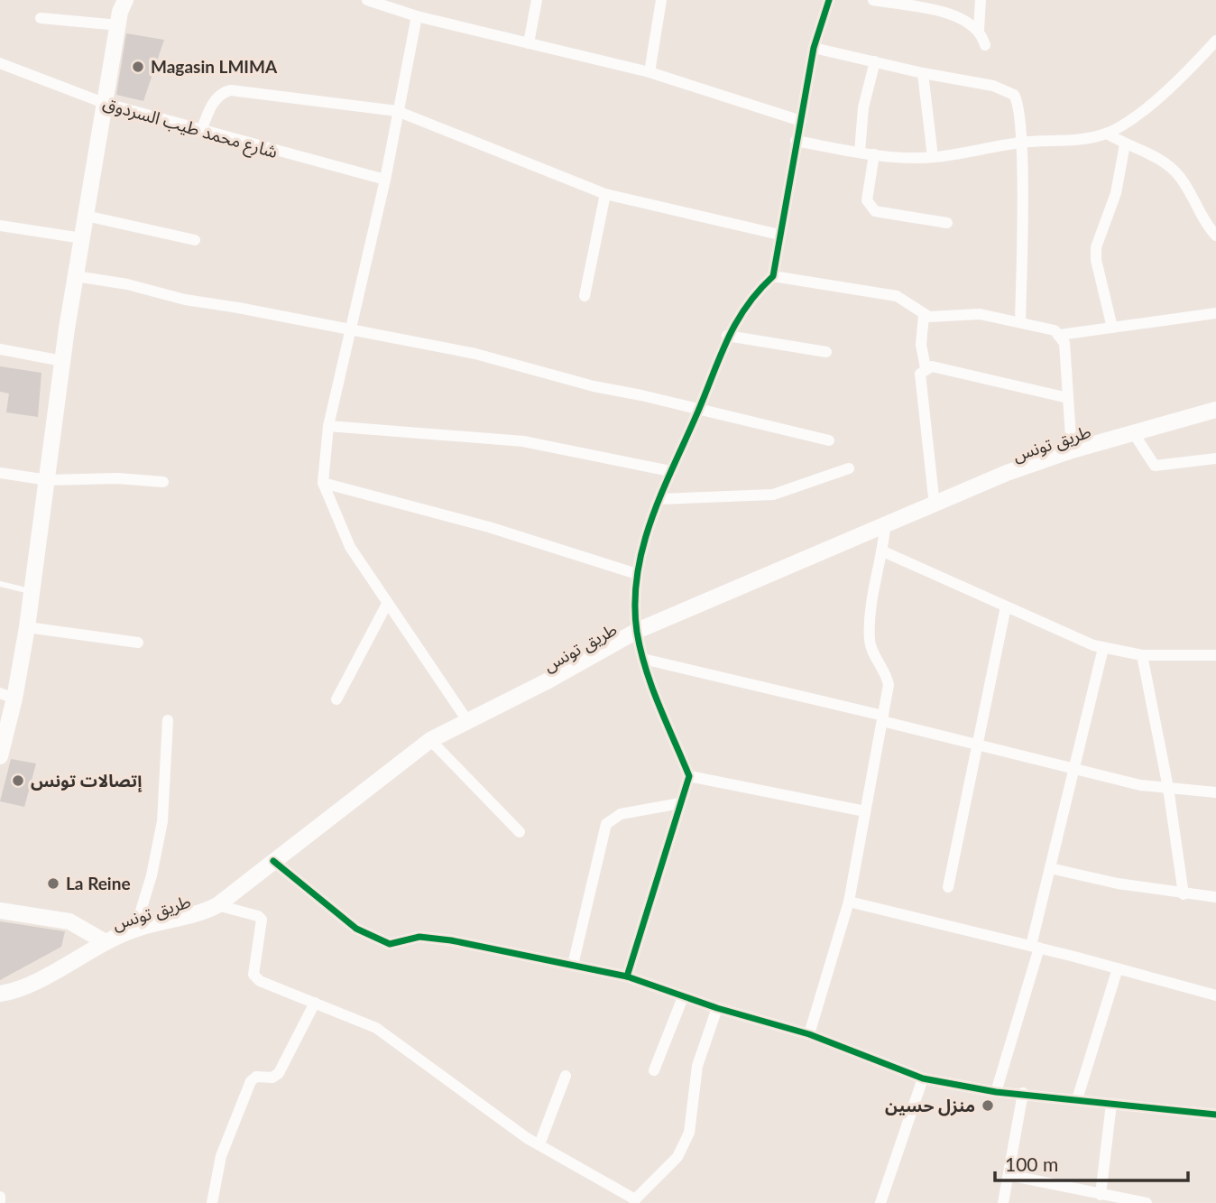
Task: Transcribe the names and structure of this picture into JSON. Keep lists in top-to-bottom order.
{
  "streets": {
    "main road": ["طريق تونس"],
    "street": ["شارع محمد طيب السردوق"]
  },
  "places": [
    "Magasin LMIMA",
    "إتصالات تونس",
    "La Reine",
    "منزل حسين"
  ],
  "scale_bar": "100 m"
}
